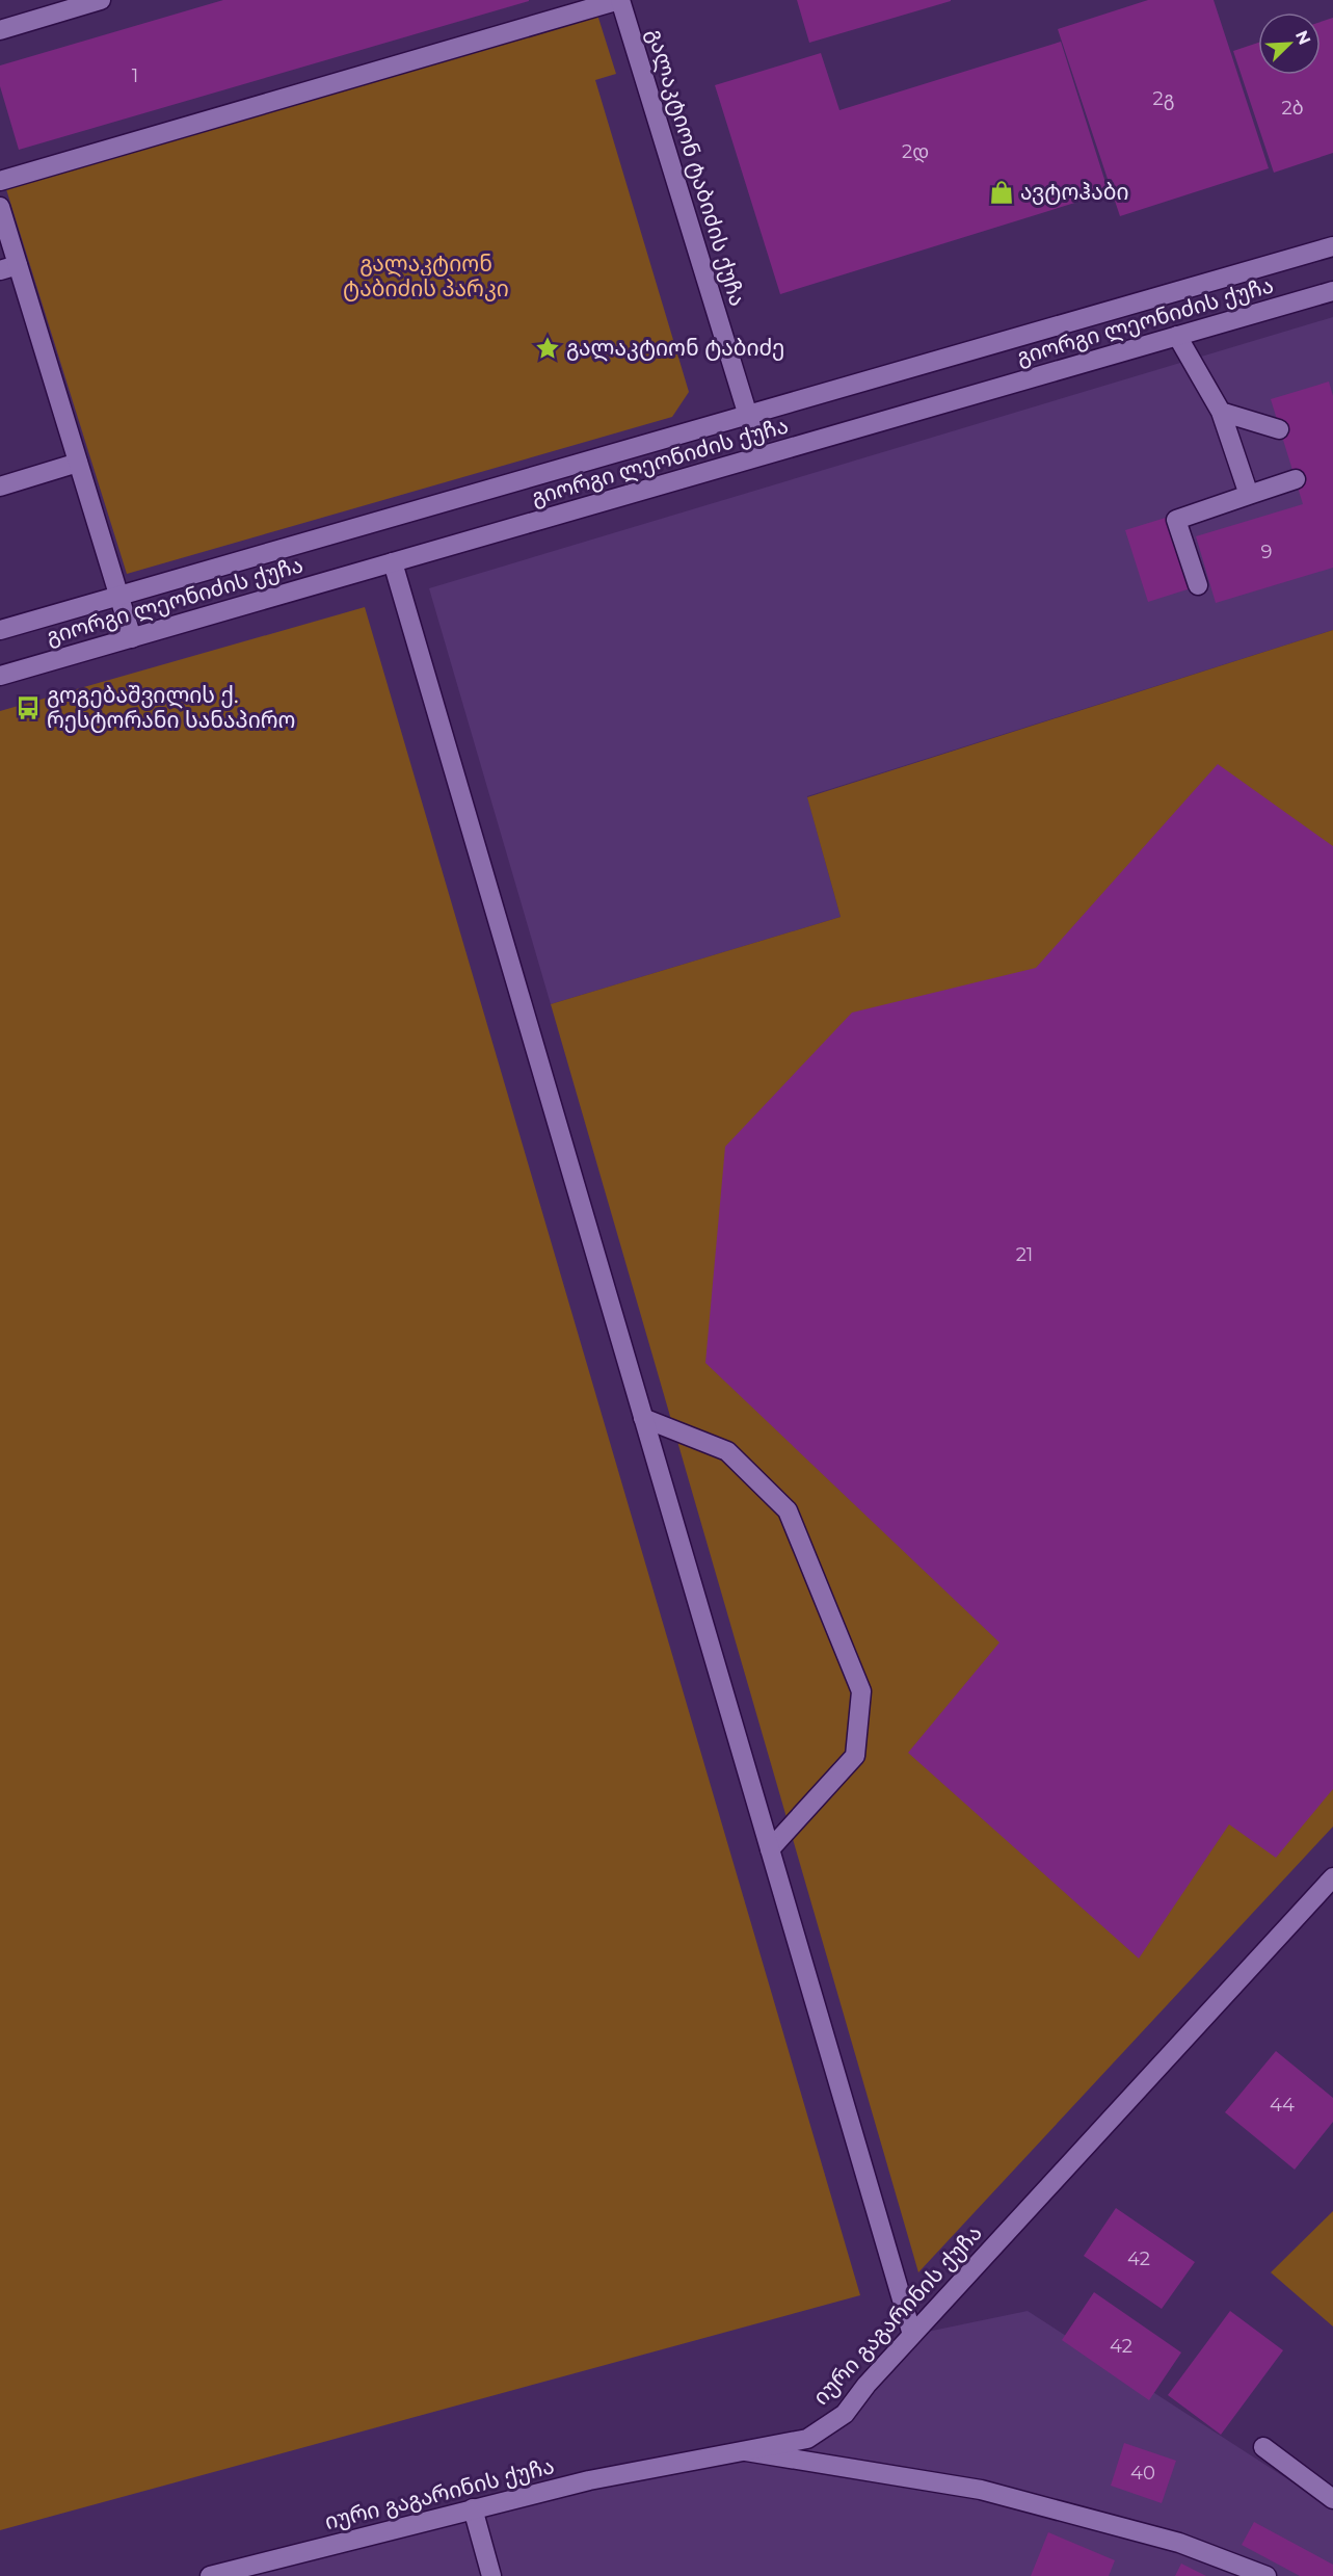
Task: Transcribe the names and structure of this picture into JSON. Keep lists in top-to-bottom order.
{
  "streets": {
    "street": ["გალაკტიონ ტაბიძის ქუჩა", "გიორგი ლეონიძის ქუჩა", "იური გაგარინის ქუჩა"]
  },
  "crossings": [
    ["გალაკტიონ ტაბიძის ქუჩა", "გიორგი ლეონიძის ქუჩა"]
  ],
  "parks": ["გალაკტიონ ტაბიძის პარკი"],
  "places": {
    "shop": ["ავტოჰაბი"],
    "place": ["გალაკტიონ ტაბიძე"],
    "bus stop": ["გოგებაშვილის ქ. რესტორანი სანაპირო"]
  },
  "house_numbers": [
    "1",
    "2გ",
    "2ბ",
    "2დ",
    "9",
    "21",
    "44",
    "42",
    "42",
    "40"
  ],
  "north": "top right"
}
